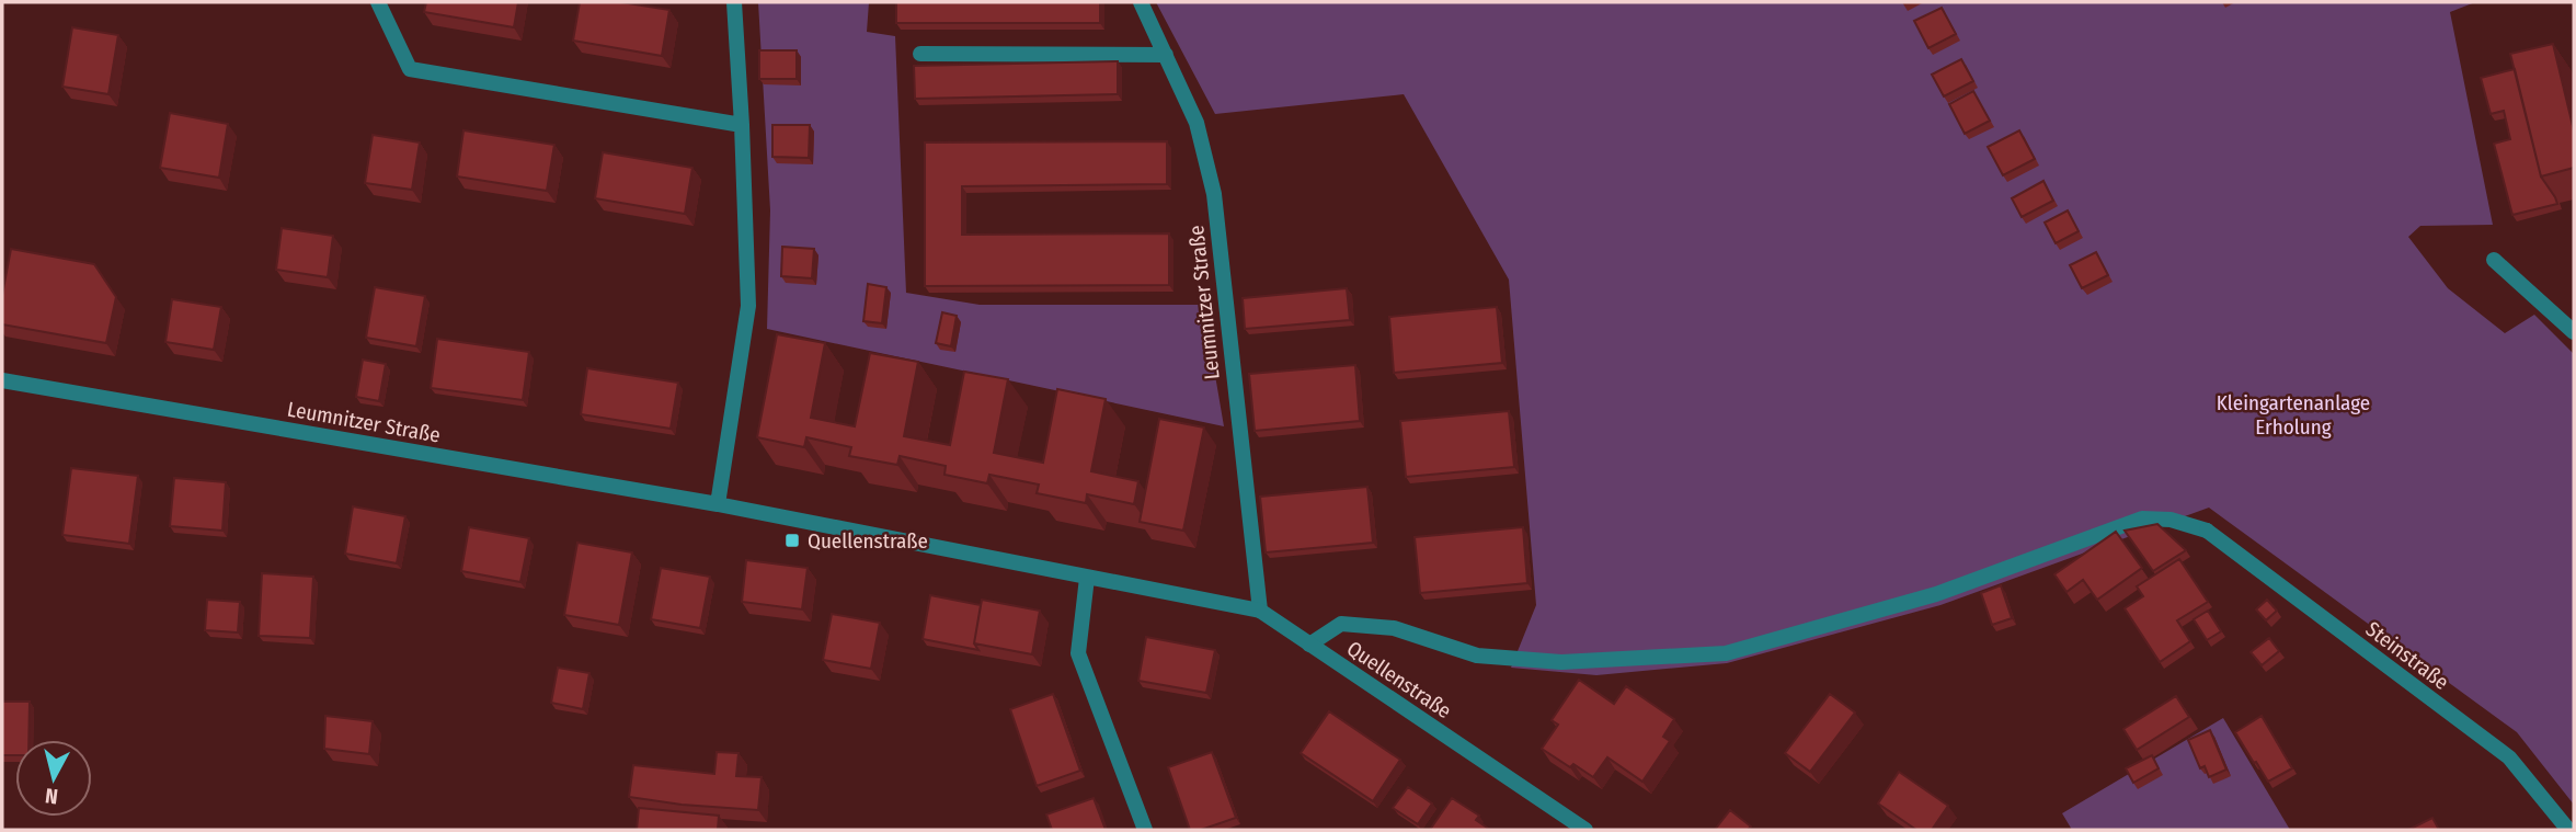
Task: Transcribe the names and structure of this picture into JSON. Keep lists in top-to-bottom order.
{
  "streets": {
    "street": ["Leumnitzer Straße", "Steinstraße", "Quellenstraße"]
  },
  "crossings": [
    ["Leumnitzer Straße", "Quellenstraße"],
    ["Steinstraße", "Quellenstraße"]
  ],
  "parks": ["Kleingartenanlage Erholung"],
  "places": {
    "transit": ["Quellenstraße"]
  },
  "north": "bottom"
}
